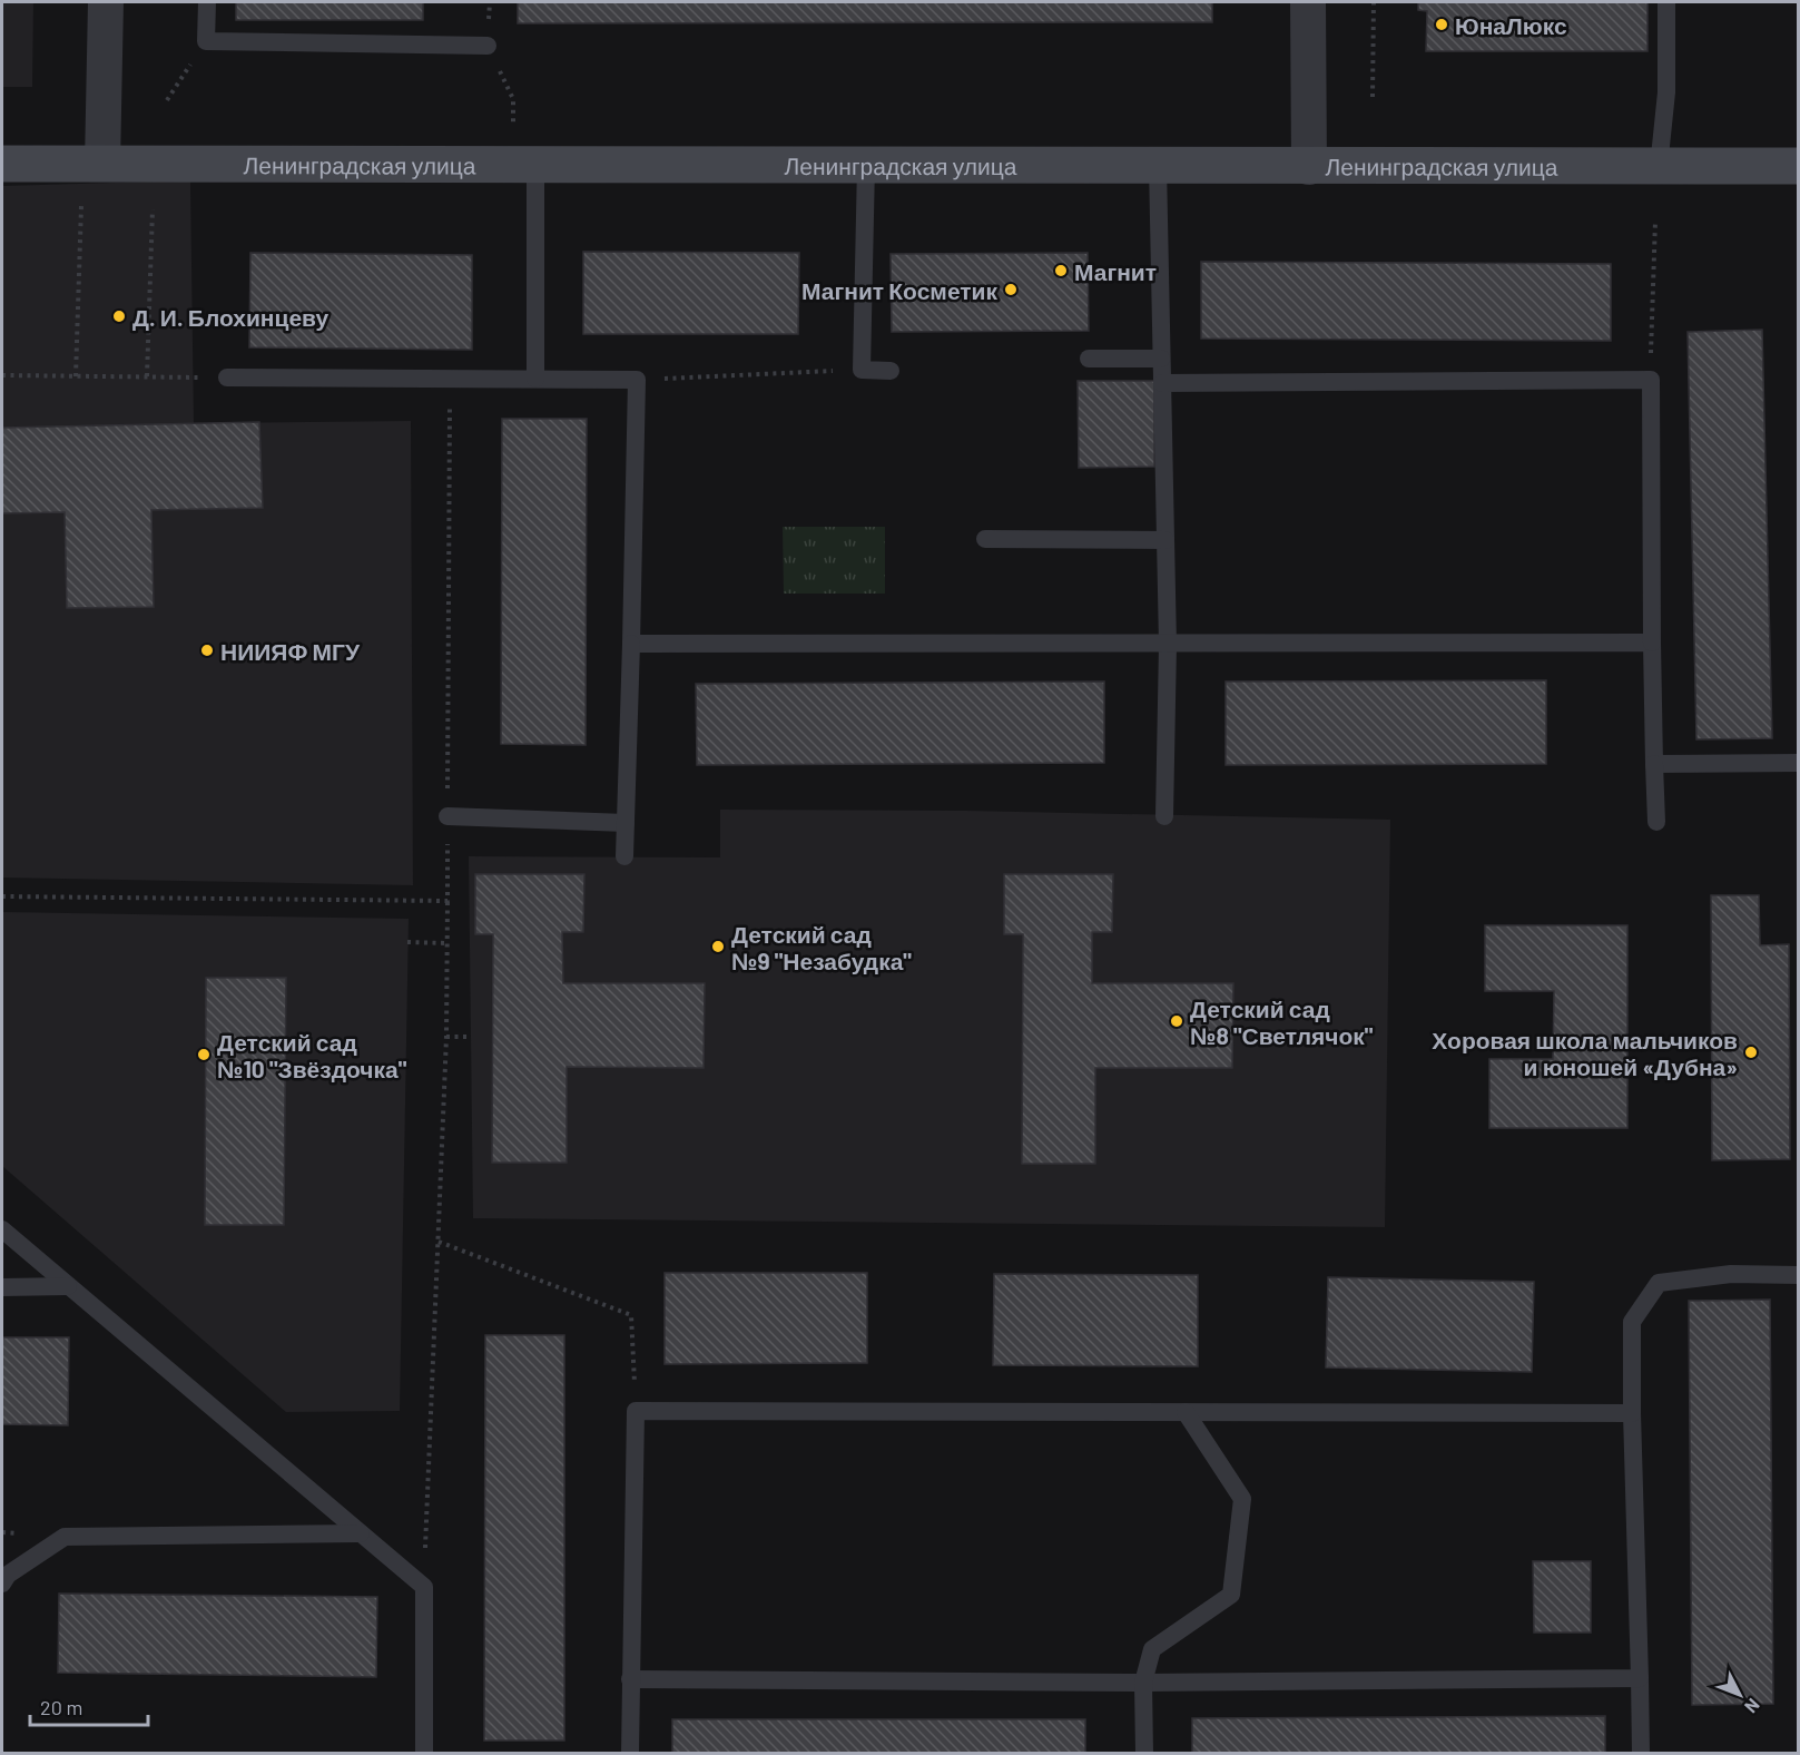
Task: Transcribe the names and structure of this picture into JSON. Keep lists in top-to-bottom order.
{
  "streets": {
    "street": ["Ленинградская улица"]
  },
  "places": [
    "ЮнаЛюкс",
    "Магнит",
    "Магнит Косметик",
    "Д. И. Блохинцеву",
    "НИИЯФ МГУ",
    "Детский сад №9 \"Незабудка\"",
    "Детский сад №8 \"Светлячок\"",
    "Хоровая школа мальчиков и юношей «Дубна»",
    "Детский сад №10 \"Звёздочка\""
  ],
  "scale_bar": "20 m",
  "north": "bottom right"
}
